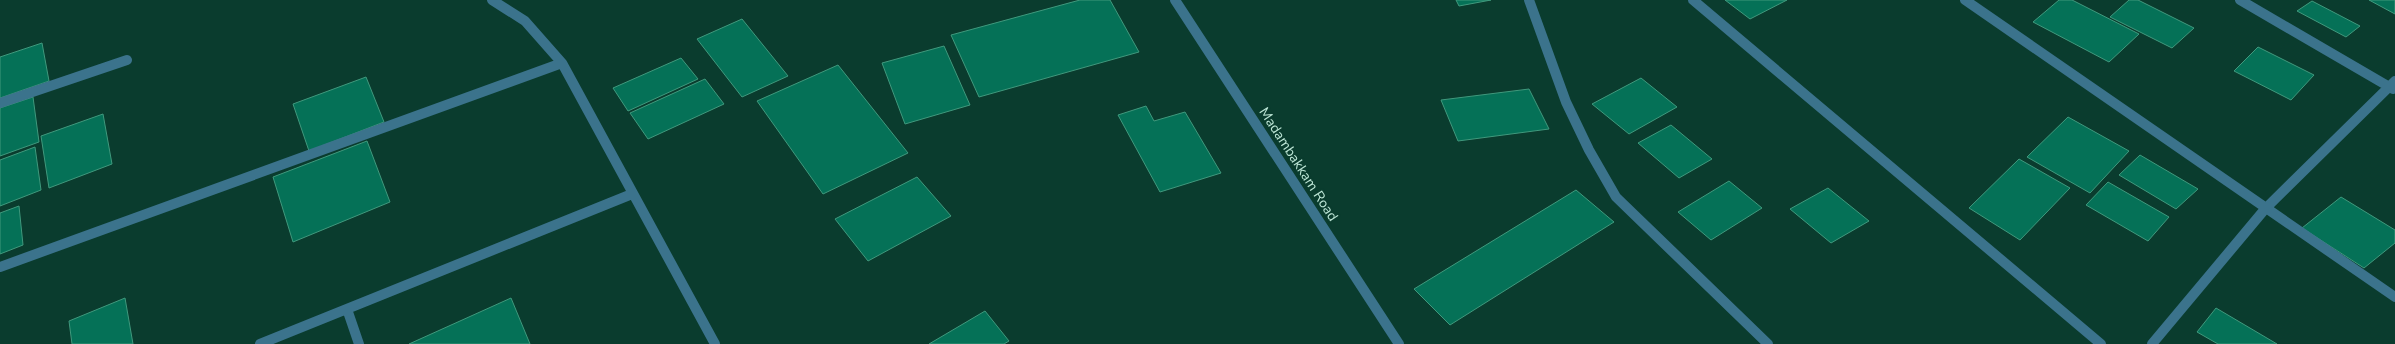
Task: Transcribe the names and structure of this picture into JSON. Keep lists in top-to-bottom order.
{
  "streets": {
    "street": ["Madambakkam Road"]
  }
}
